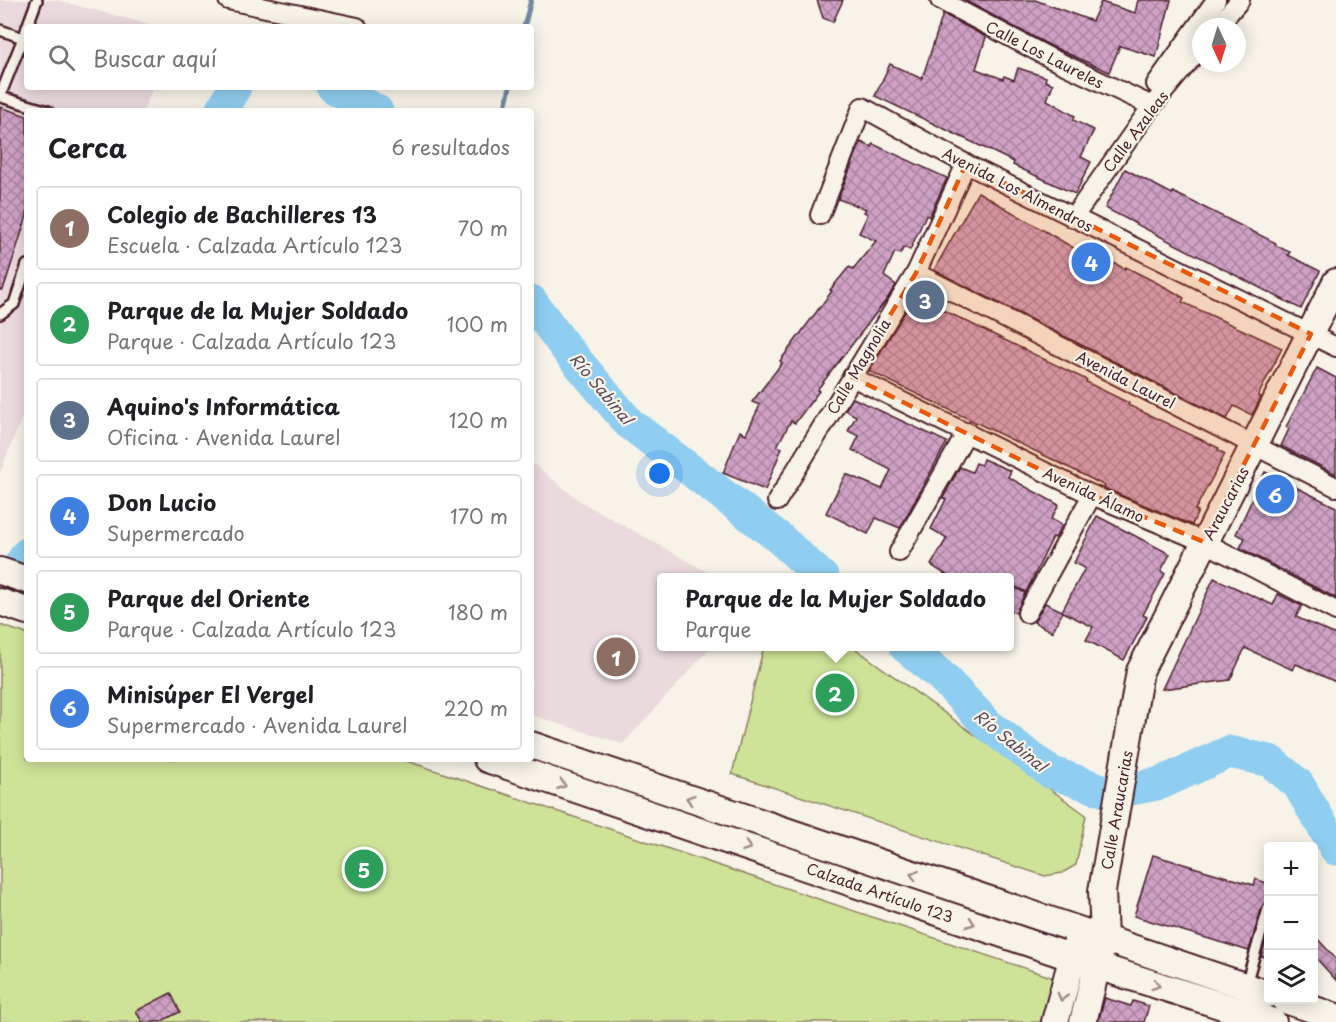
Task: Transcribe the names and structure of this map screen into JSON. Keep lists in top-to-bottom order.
{
  "streets": {
    "main road": ["Araucarias", "Calle Araucarias", "Calzada Artículo 123"],
    "street": [
      "Calle Los Laureles",
      "Calle Azaleas",
      "Avenida Los Almendros",
      "Calle Magnolia",
      "Avenida Laurel",
      "Avenida Álamo"
    ]
  },
  "crossings": [
    ["Calle Los Laureles", "Calle Azaleas"],
    ["Calle Azaleas", "Avenida Los Almendros"],
    ["Avenida Los Almendros", "Calle Magnolia"],
    ["Avenida Los Almendros", "Araucarias"],
    ["Calle Magnolia", "Avenida Laurel"],
    ["Calle Magnolia", "Avenida Álamo"],
    ["Avenida Laurel", "Araucarias"],
    ["Avenida Álamo", "Araucarias"],
    ["Araucarias", "Calle Araucarias"],
    ["Calle Araucarias", "Calzada Artículo 123"]
  ],
  "water": ["Río Sabinal"],
  "north": "bottom",
  "page": {
    "search": "Buscar aquí",
    "heading": ["Cerca", "6 resultados"],
    "list": [
      {
        "mark": "1",
        "name": "Colegio de Bachilleres 13",
        "note": "Escuela · Calzada Artículo 123",
        "value": "70 m"
      },
      {
        "mark": "2",
        "name": "Parque de la Mujer Soldado",
        "note": "Parque · Calzada Artículo 123",
        "value": "100 m"
      },
      {
        "mark": "3",
        "name": "Aquino's Informática",
        "note": "Oficina · Avenida Laurel",
        "value": "120 m"
      },
      {
        "mark": "4",
        "name": "Don Lucio",
        "note": "Supermercado",
        "value": "170 m"
      },
      {
        "mark": "5",
        "name": "Parque del Oriente",
        "note": "Parque · Calzada Artículo 123",
        "value": "180 m"
      },
      {
        "mark": "6",
        "name": "Minisúper El Vergel",
        "note": "Supermercado · Avenida Laurel",
        "value": "220 m"
      }
    ],
    "pins": [
      "4",
      "3",
      "6",
      "1",
      "2",
      "5"
    ],
    "popup": ["Parque de la Mujer Soldado", "Parque"],
    "map_buttons": ["+", "−"]
  }
}
